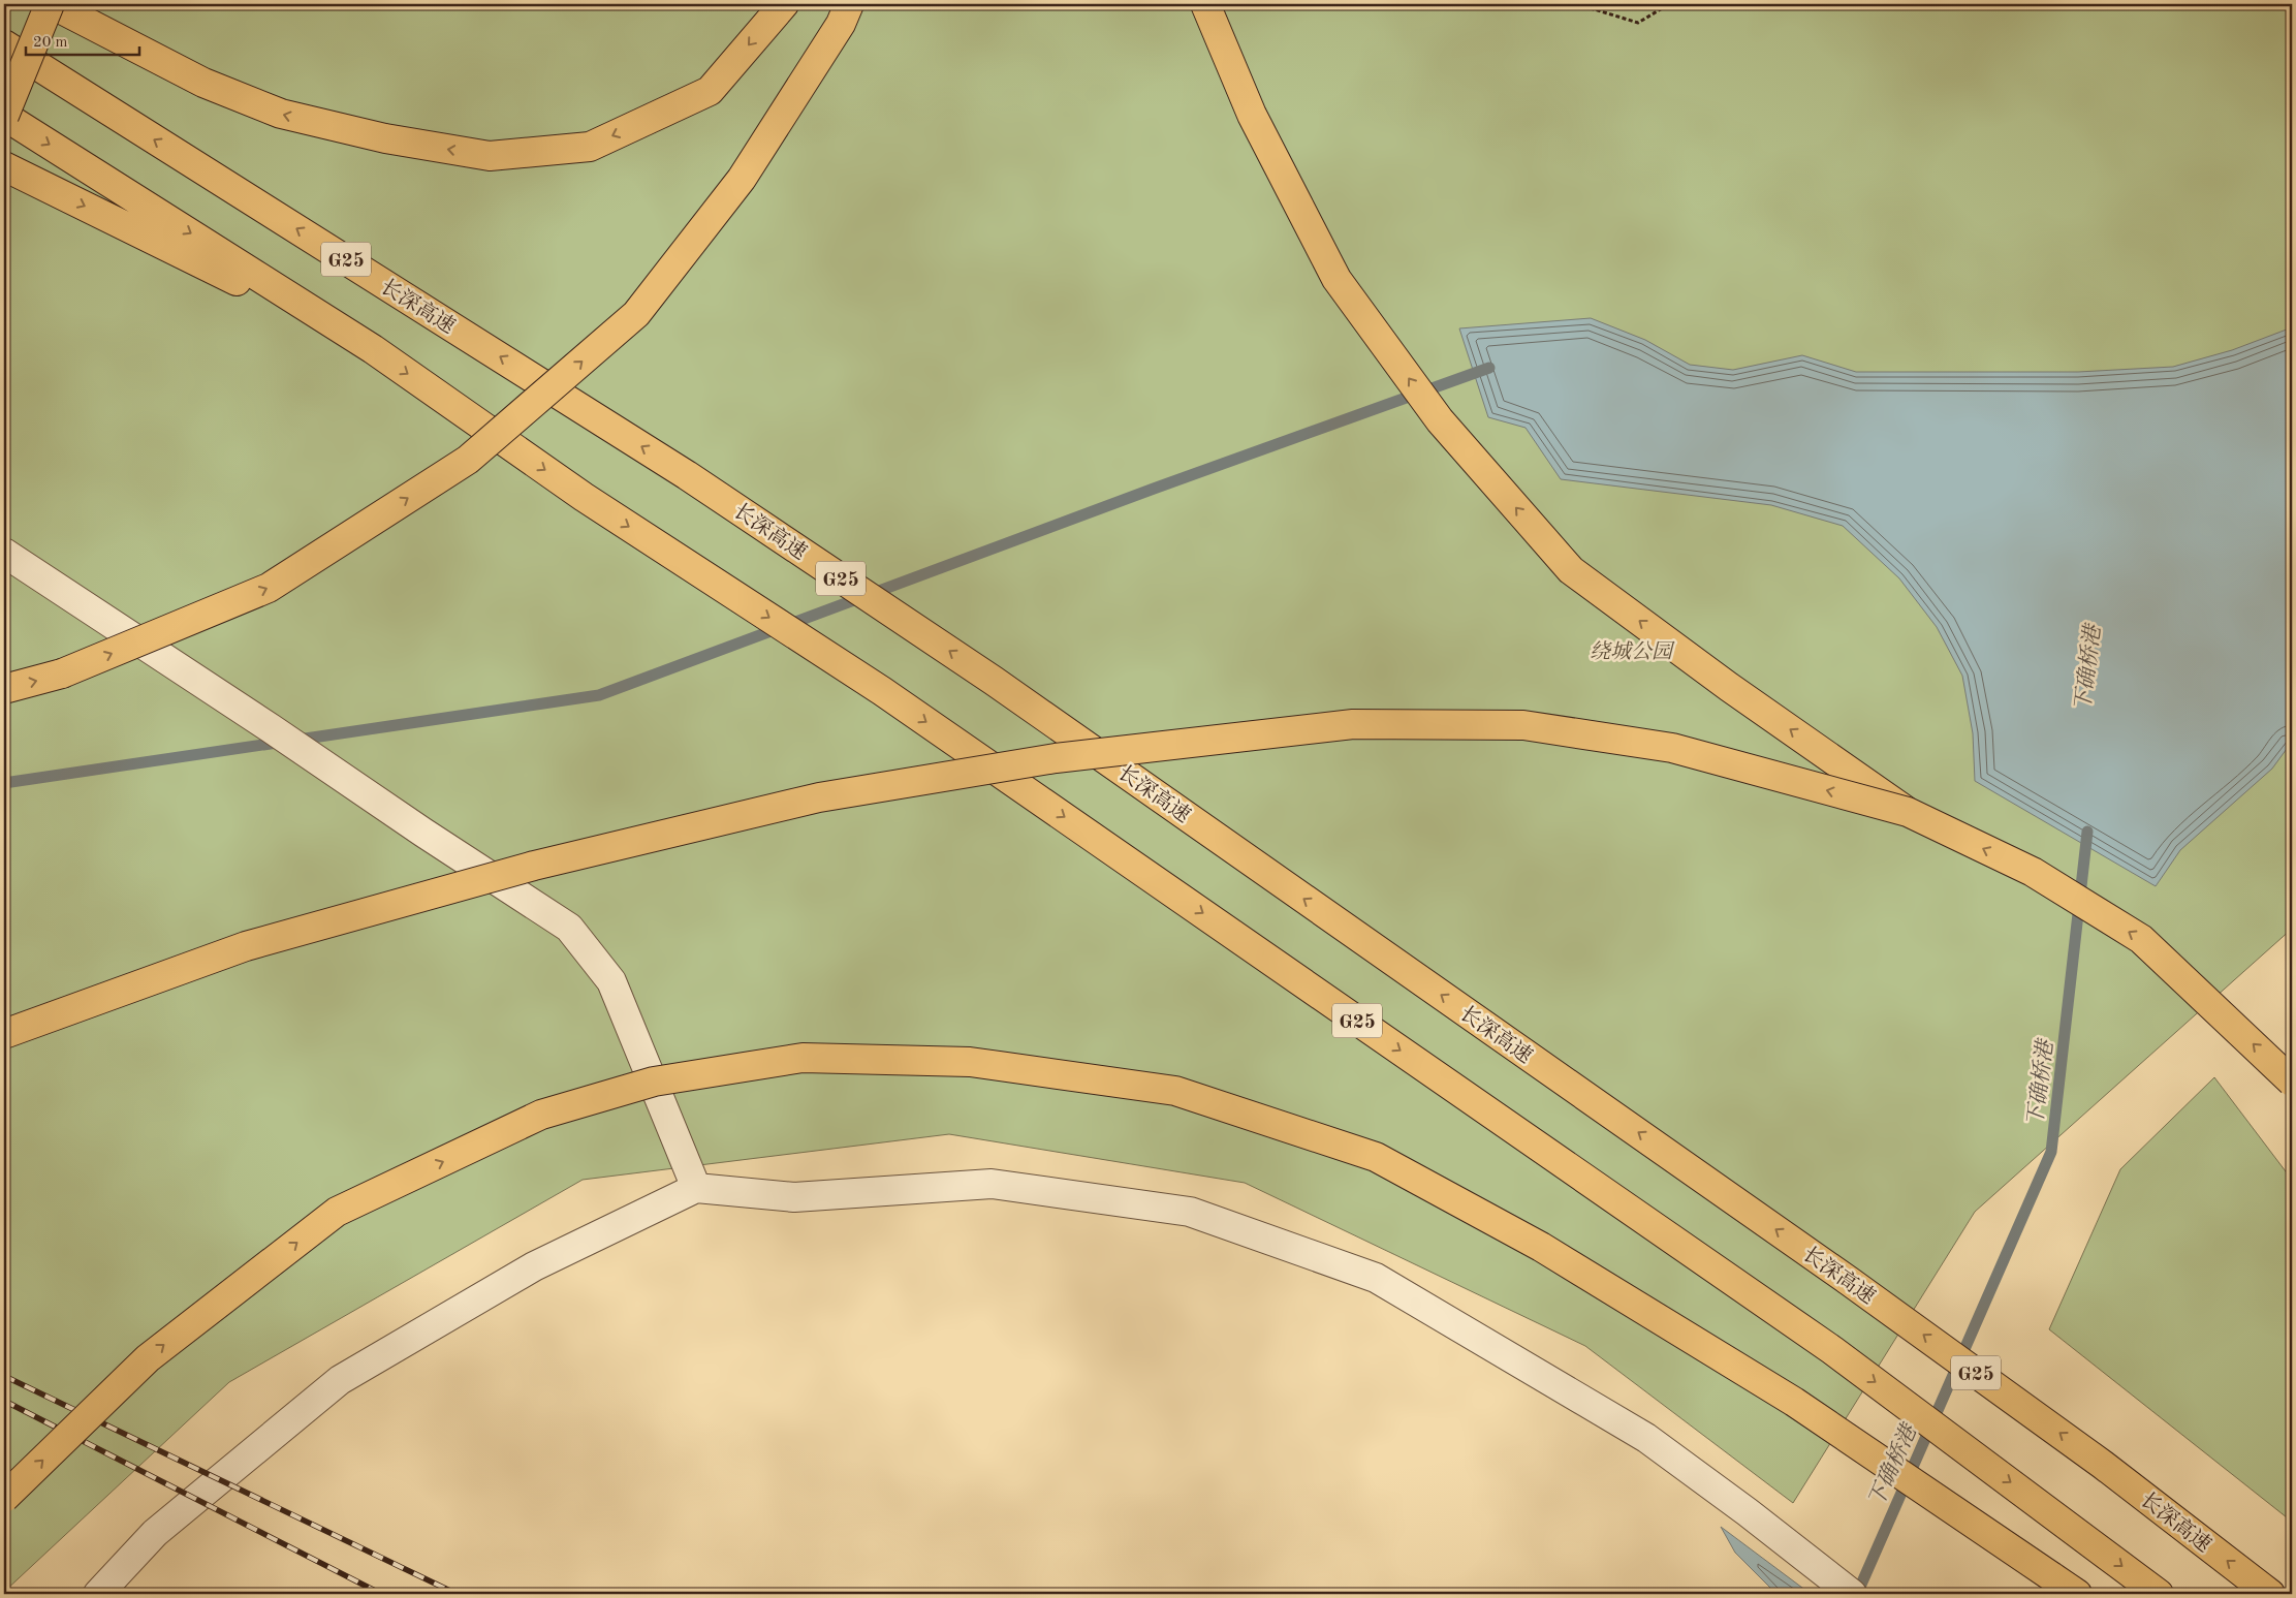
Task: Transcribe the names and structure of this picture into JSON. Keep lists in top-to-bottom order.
{
  "streets": {
    "highway": ["G25", "长深高速"]
  },
  "water": ["下确桥港"],
  "parks": ["绕城公园"],
  "scale_bar": "20 m"
}
